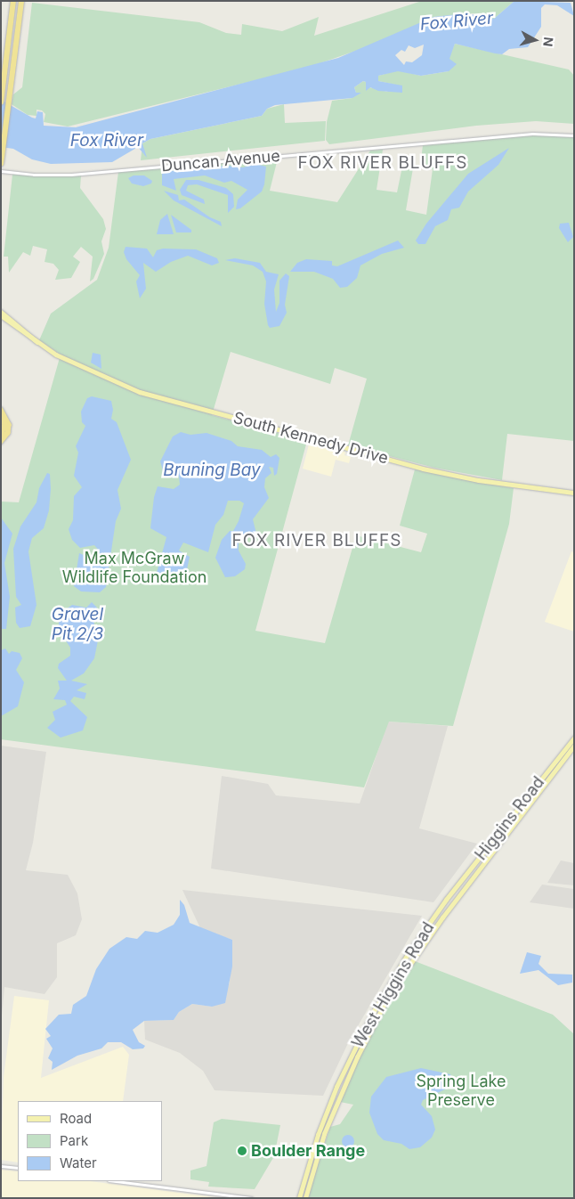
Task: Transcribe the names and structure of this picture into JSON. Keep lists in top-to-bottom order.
{
  "streets": {
    "main road": ["South Kennedy Drive", "Higgins Road", "West Higgins Road"],
    "street": ["Duncan Avenue"]
  },
  "crossings": [
    ["Higgins Road", "West Higgins Road"]
  ],
  "districts": ["FOX RIVER BLUFFS", "FOX RIVER BLUFFS"],
  "water": ["Fox River", "Bruning Bay", "Gravel Pit 2/3"],
  "parks": ["Max McGraw Wildlife Foundation", "Spring Lake Preserve"],
  "places": ["Boulder Range"],
  "legend": ["Road", "Park", "Water"],
  "north": "right"
}
